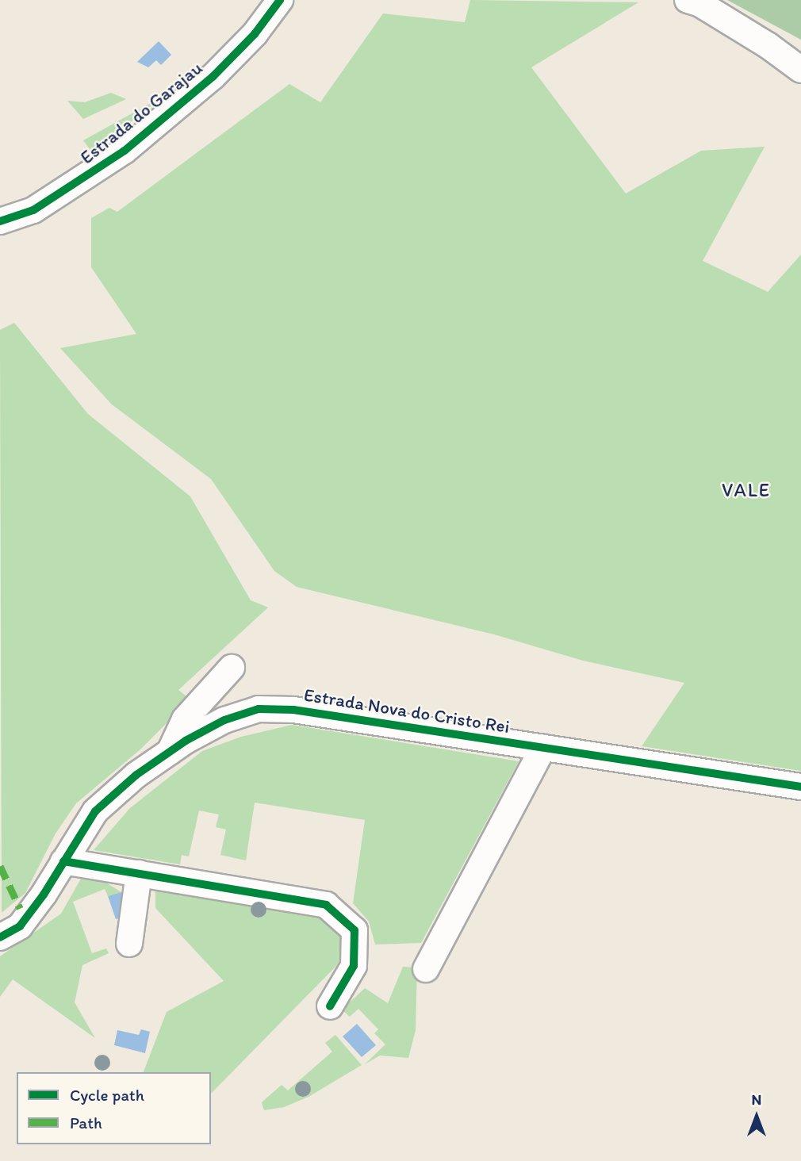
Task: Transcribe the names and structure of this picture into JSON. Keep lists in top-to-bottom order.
{
  "streets": {
    "street": ["Estrada do Garajau", "Estrada Nova do Cristo Rei"]
  },
  "districts": ["VALE"],
  "legend": ["Cycle path", "Path"],
  "north": "top"
}
